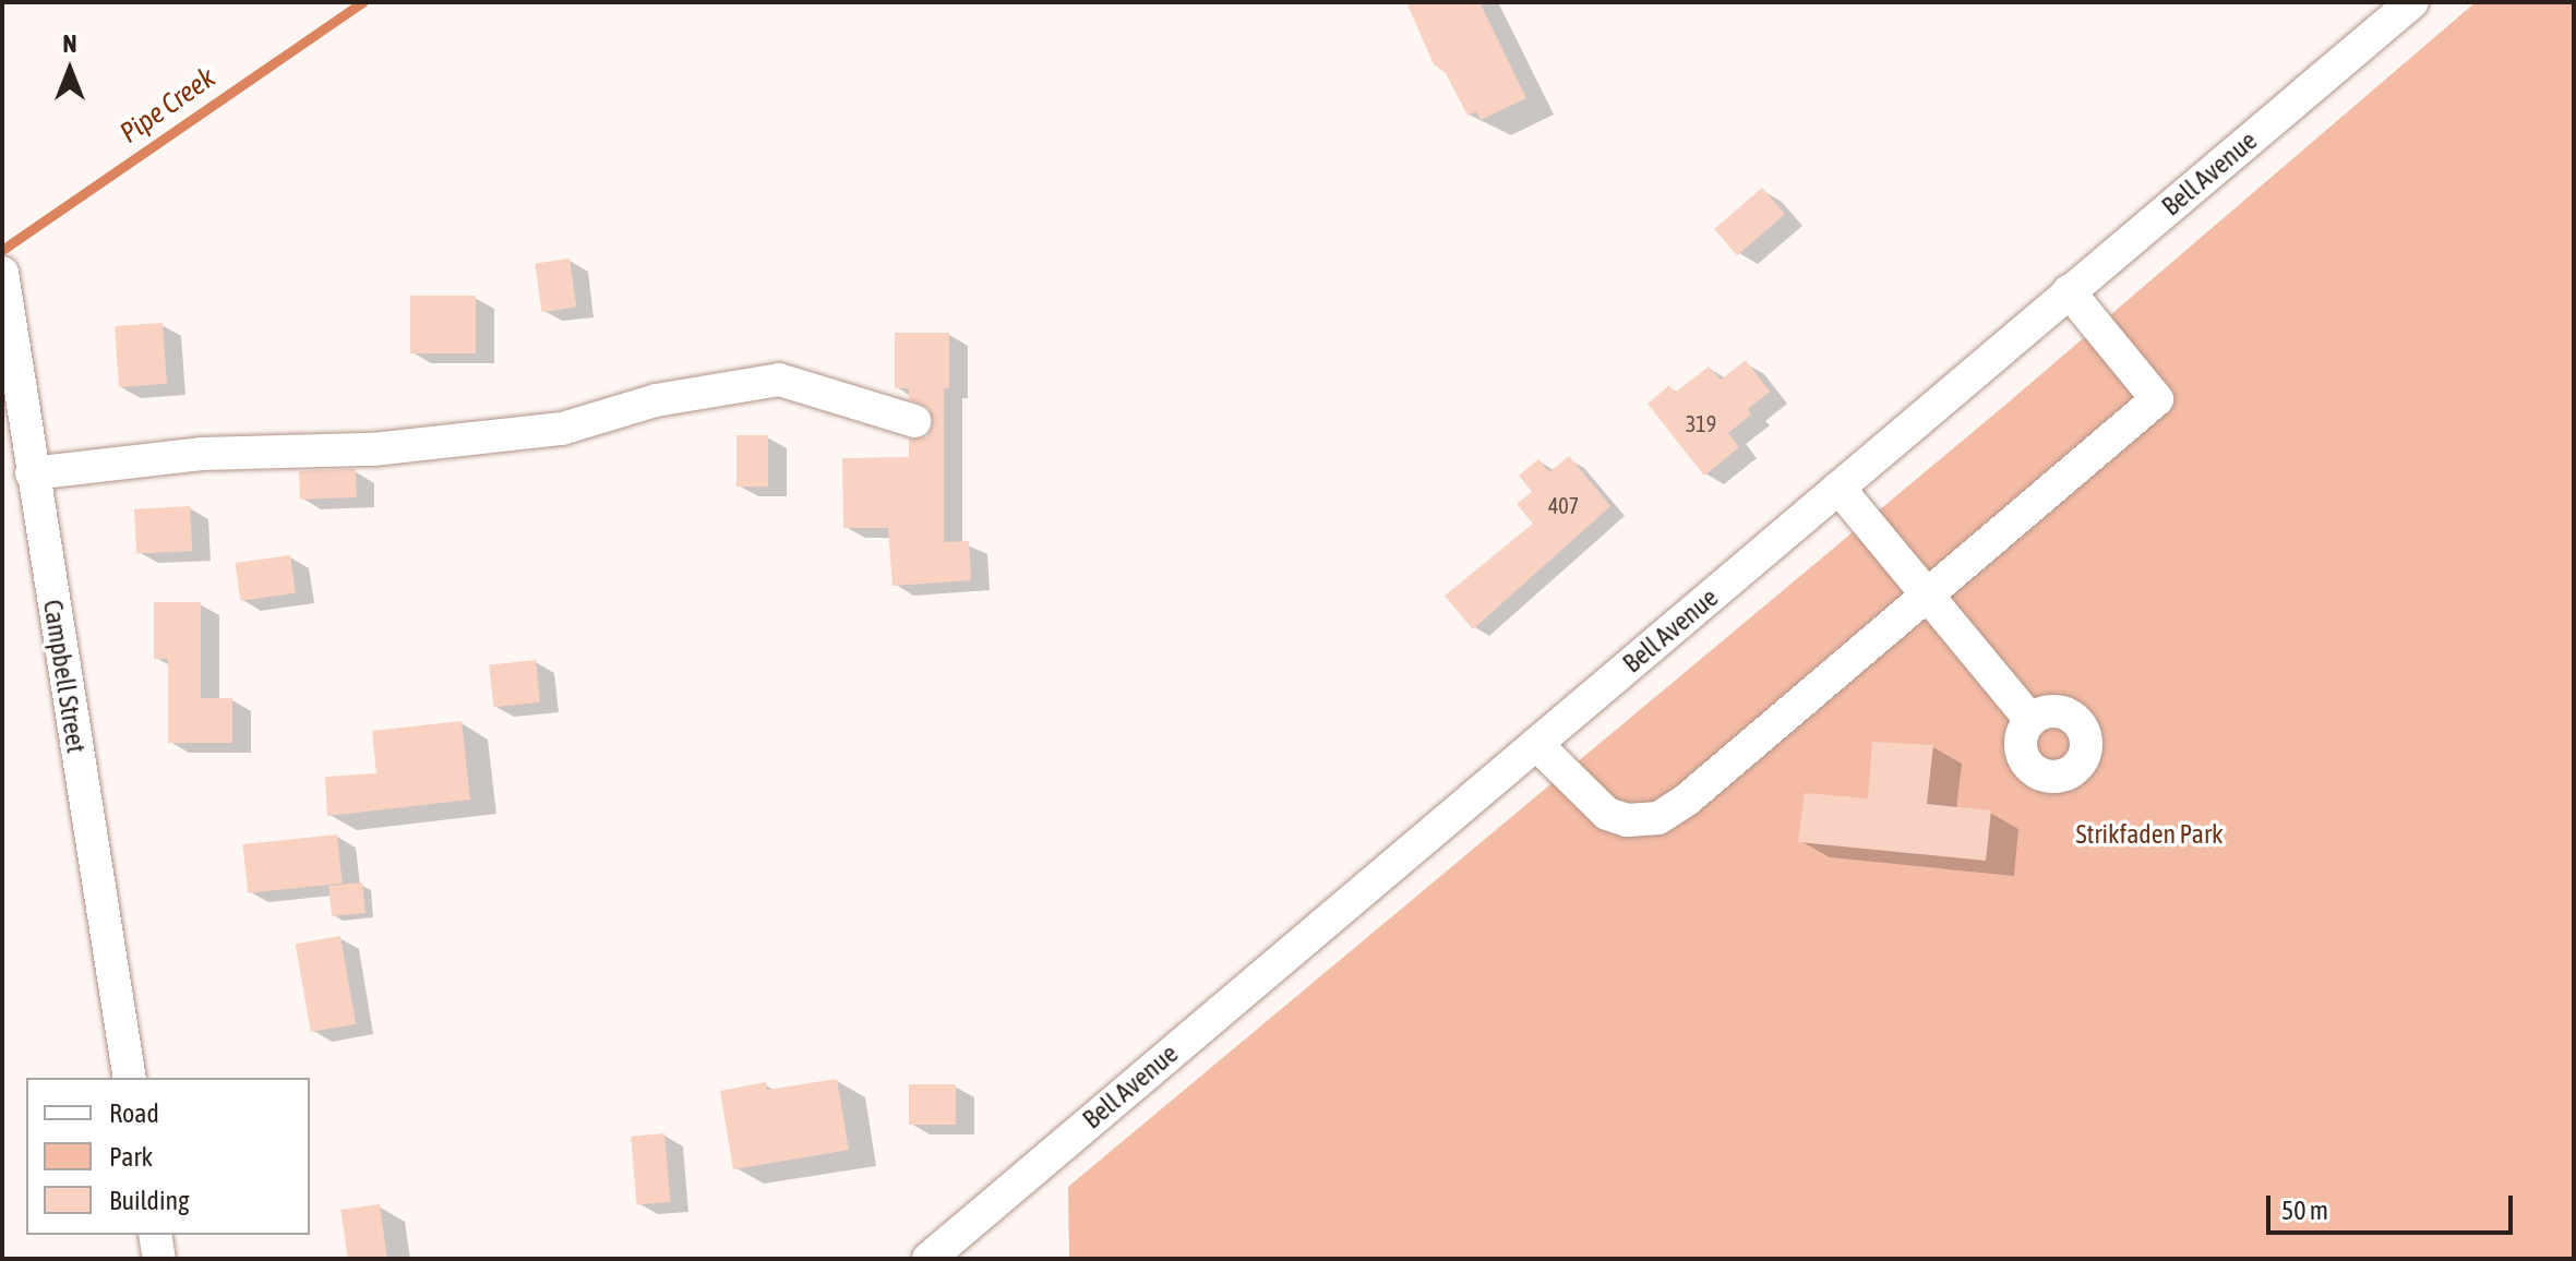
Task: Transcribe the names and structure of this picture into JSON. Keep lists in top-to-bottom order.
{
  "streets": {
    "street": ["Bell Avenue", "Campbell Street"]
  },
  "water": ["Pipe Creek"],
  "parks": ["Strikfaden Park"],
  "house_numbers": ["319", "407"],
  "legend": ["Road", "Park", "Building"],
  "scale_bar": "50 m",
  "north": "top"
}
